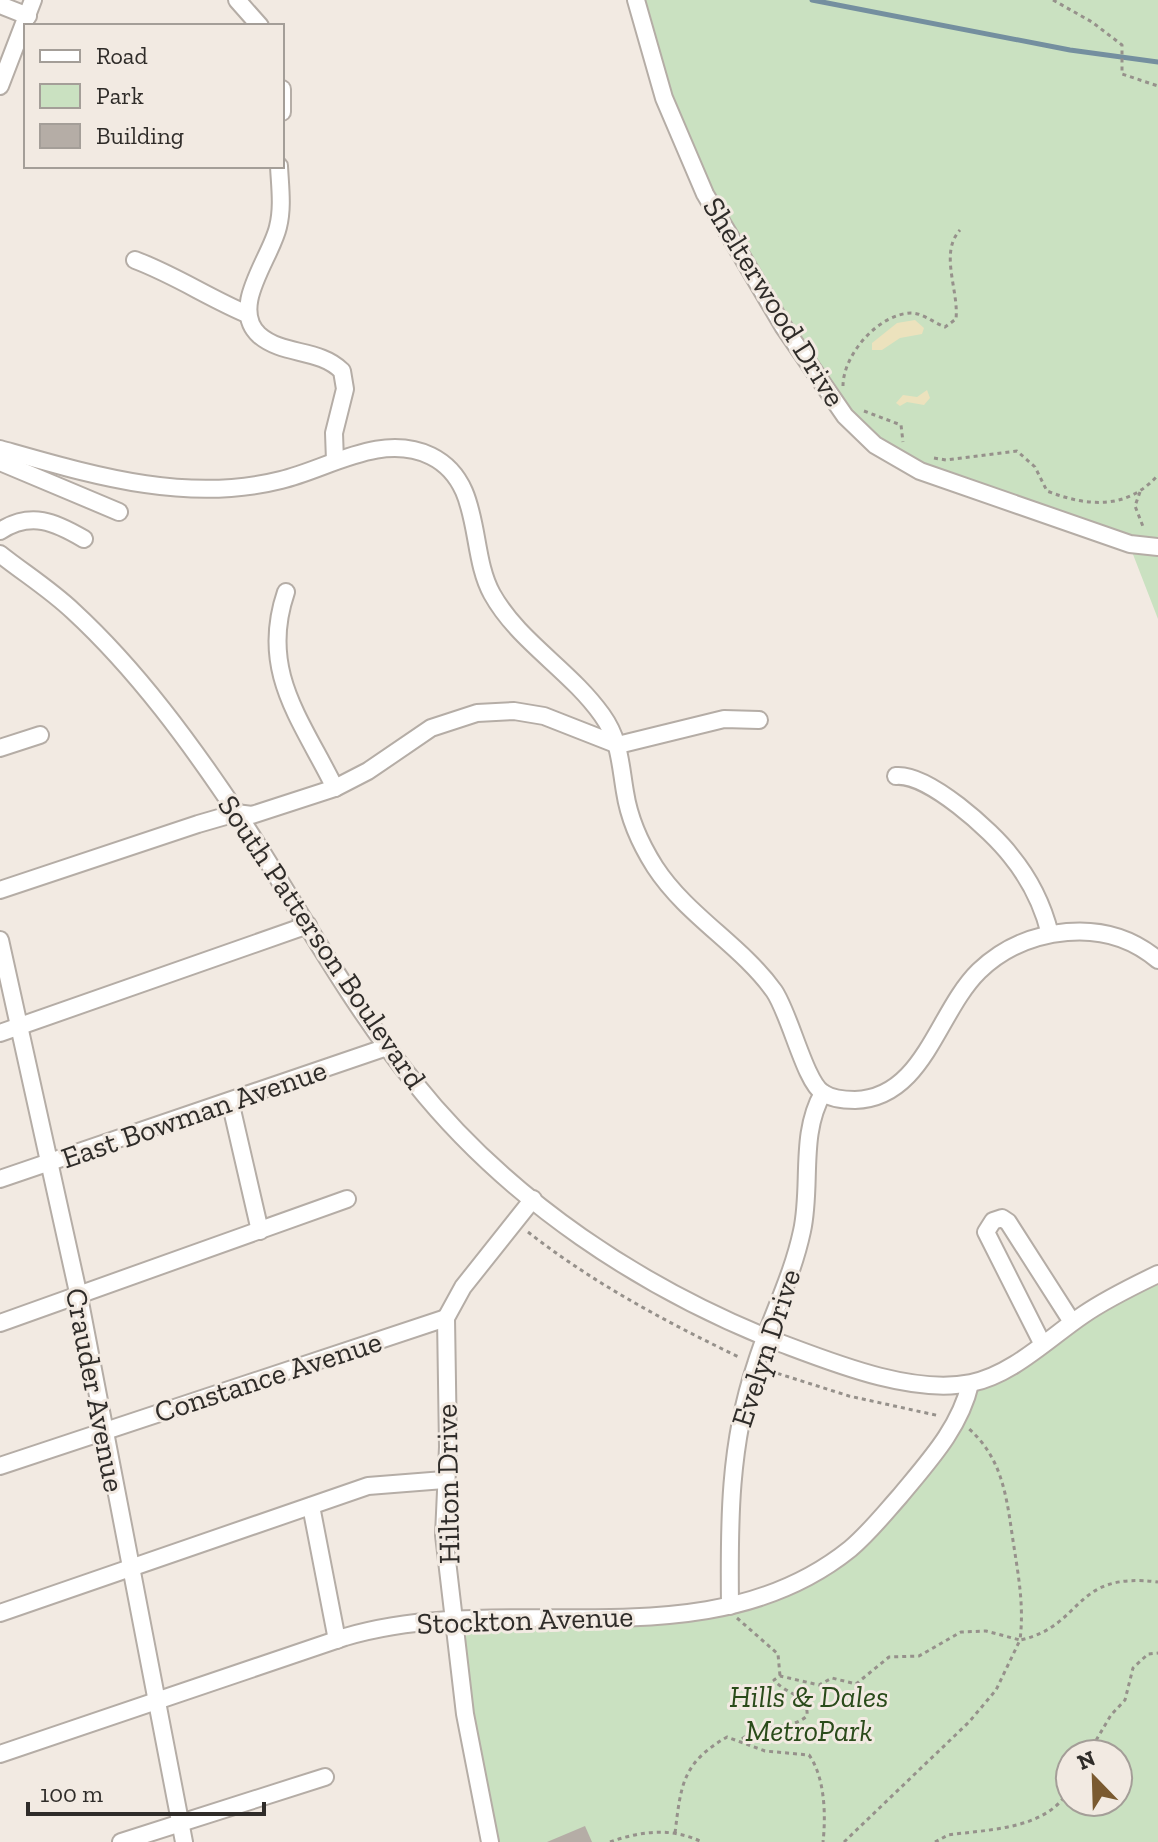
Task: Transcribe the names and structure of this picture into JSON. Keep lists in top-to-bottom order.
{
  "streets": {
    "street": [
      "Shelterwood Drive",
      "South Patterson Boulevard",
      "East Bowman Avenue",
      "Evelyn Drive",
      "Constance Avenue",
      "Crauder Avenue",
      "Hilton Drive",
      "Stockton Avenue"
    ]
  },
  "crossings": [
    ["South Patterson Boulevard", "East Bowman Avenue"],
    ["South Patterson Boulevard", "Evelyn Drive"],
    ["South Patterson Boulevard", "Stockton Avenue"],
    ["East Bowman Avenue", "Crauder Avenue"],
    ["Evelyn Drive", "Stockton Avenue"],
    ["Constance Avenue", "Crauder Avenue"],
    ["Constance Avenue", "Hilton Drive"],
    ["Crauder Avenue", "Stockton Avenue"],
    ["Hilton Drive", "Stockton Avenue"]
  ],
  "parks": ["Hills & Dales MetroPark"],
  "legend": ["Road", "Park", "Building"],
  "scale_bar": "100 m",
  "north": "top left"
}
